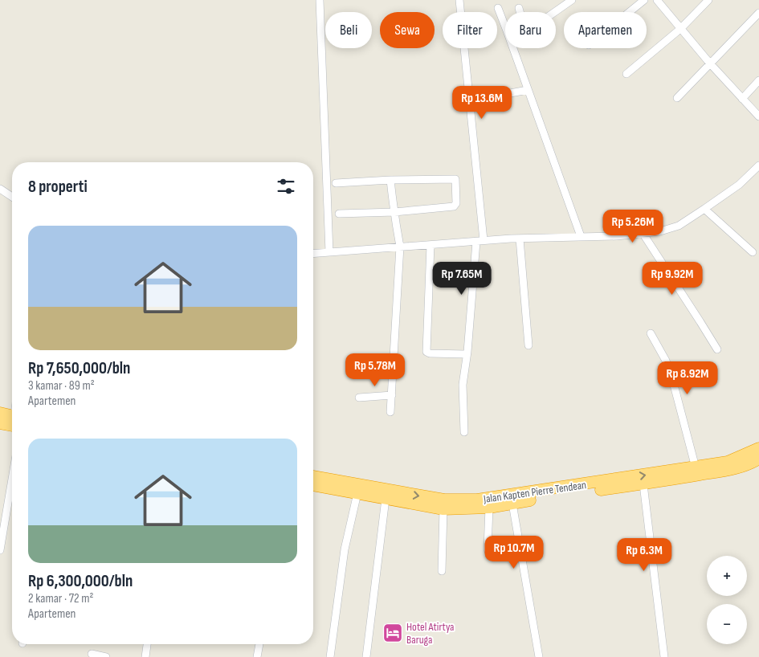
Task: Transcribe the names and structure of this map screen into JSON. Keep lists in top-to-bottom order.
{
  "streets": {
    "highway": ["Jalan Kapten Pierre Tendean"]
  },
  "places": {
    "hotel": ["Hotel Atirtya Baruga"]
  },
  "page": {
    "chip": [
      "Beli",
      "Sewa",
      "Filter",
      "Baru",
      "Apartemen"
    ],
    "price": [
      "Rp 13.6M",
      "Rp 5.26M",
      "Rp 7.65M",
      "Rp 9.92M",
      "Rp 5.78M",
      "Rp 8.92M",
      "Rp 10.7M",
      "Rp 6.3M"
    ],
    "heading": "8 properti",
    "list": [
      {
        "name": "Rp 7,650,000/bln",
        "note": "3 kamar · 89 m² · Apartemen"
      },
      {
        "name": "Rp 6,300,000/bln",
        "note": "2 kamar · 72 m² · Apartemen"
      }
    ],
    "map_buttons": ["+", "−"]
  }
}
